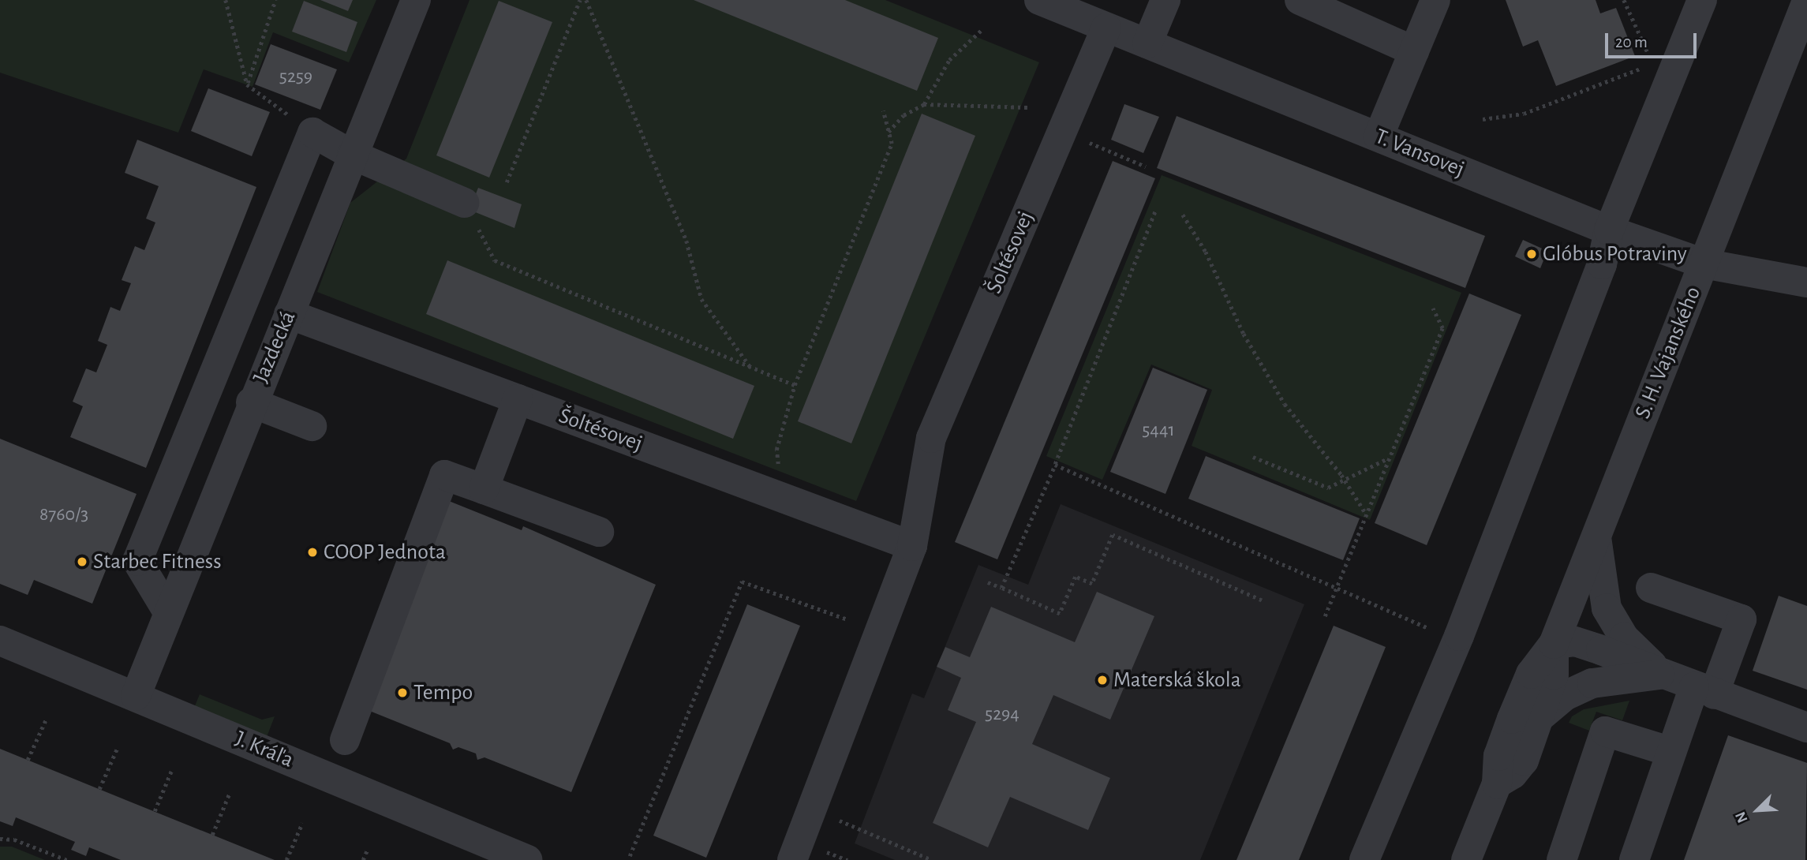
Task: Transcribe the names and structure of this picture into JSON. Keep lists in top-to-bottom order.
{
  "streets": {
    "street": [
      "T. Vansovej",
      "Šoltésovej",
      "Jazdecká",
      "S. H. Vajanského",
      "J. Kráľa"
    ]
  },
  "crossings": [
    ["T. Vansovej", "Šoltésovej"],
    ["T. Vansovej", "S. H. Vajanského"],
    ["Šoltésovej", "Jazdecká"],
    ["Jazdecká", "J. Kráľa"]
  ],
  "places": [
    "Glóbus Potraviny",
    "COOP Jednota",
    "Starbec Fitness",
    "Materská škola",
    "Tempo"
  ],
  "house_numbers": [
    "5259",
    "5441",
    "8760/3",
    "5294"
  ],
  "scale_bar": "20 m",
  "north": "bottom left"
}
